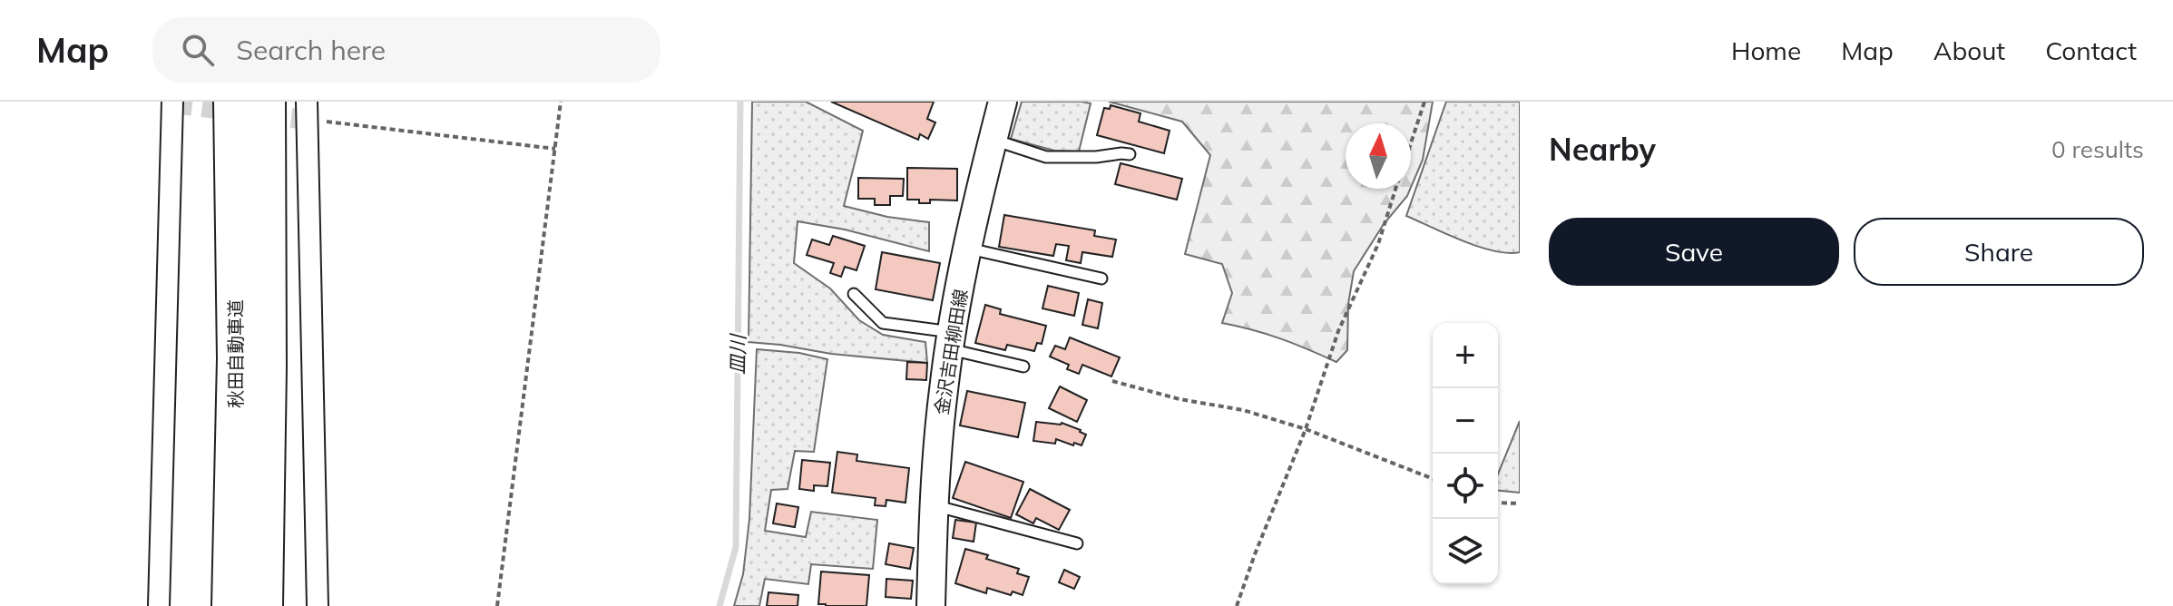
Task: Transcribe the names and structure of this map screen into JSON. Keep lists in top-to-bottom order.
{
  "streets": {
    "highway": ["秋田自動車道"],
    "main road": ["金沢吉田柳田線"]
  },
  "water": ["皿川"],
  "north": "top",
  "page": {
    "header": "Map",
    "search": "Search here",
    "nav": [
      "Home",
      "Map",
      "About",
      "Contact"
    ],
    "heading": ["Nearby", "0 results"],
    "buttons": ["Save", "Share"],
    "map_buttons": ["+", "−"]
  }
}
